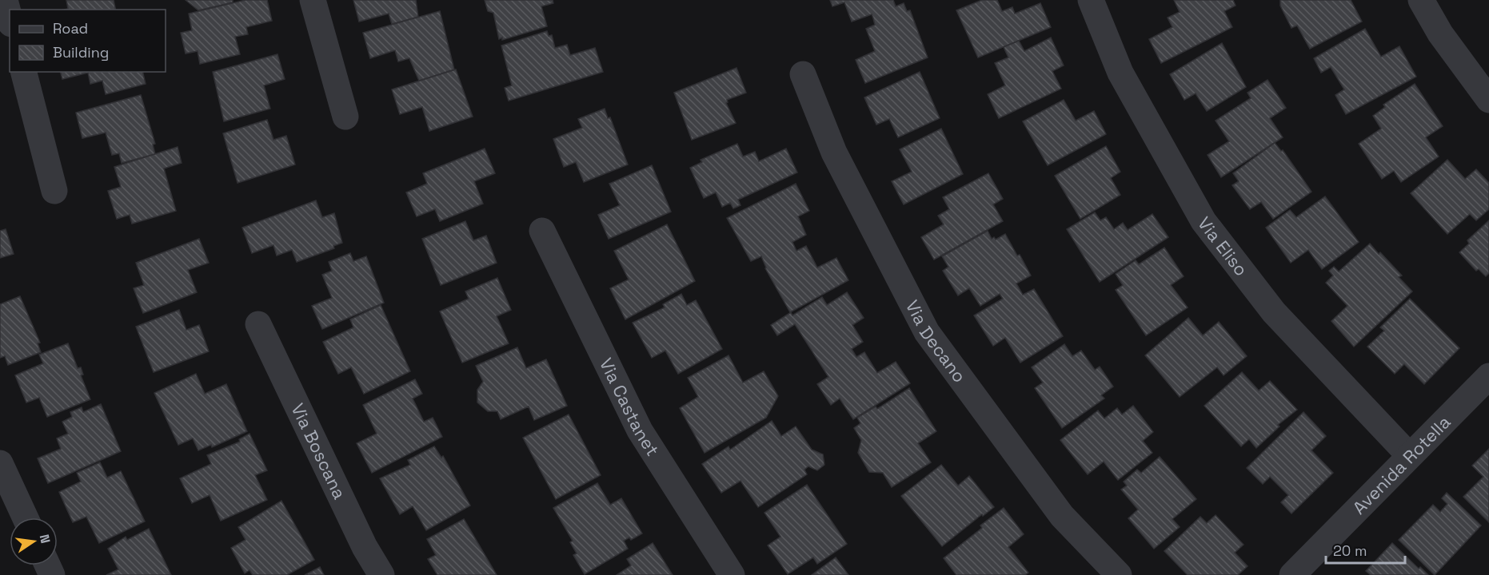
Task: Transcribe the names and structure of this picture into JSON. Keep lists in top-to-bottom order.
{
  "streets": {
    "street": [
      "Via Eliso",
      "Via Decano",
      "Via Castanet",
      "Via Boscana",
      "Avenida Rotella"
    ]
  },
  "crossings": [
    ["Via Eliso", "Avenida Rotella"]
  ],
  "legend": ["Road", "Building"],
  "scale_bar": "20 m",
  "north": "right"
}
